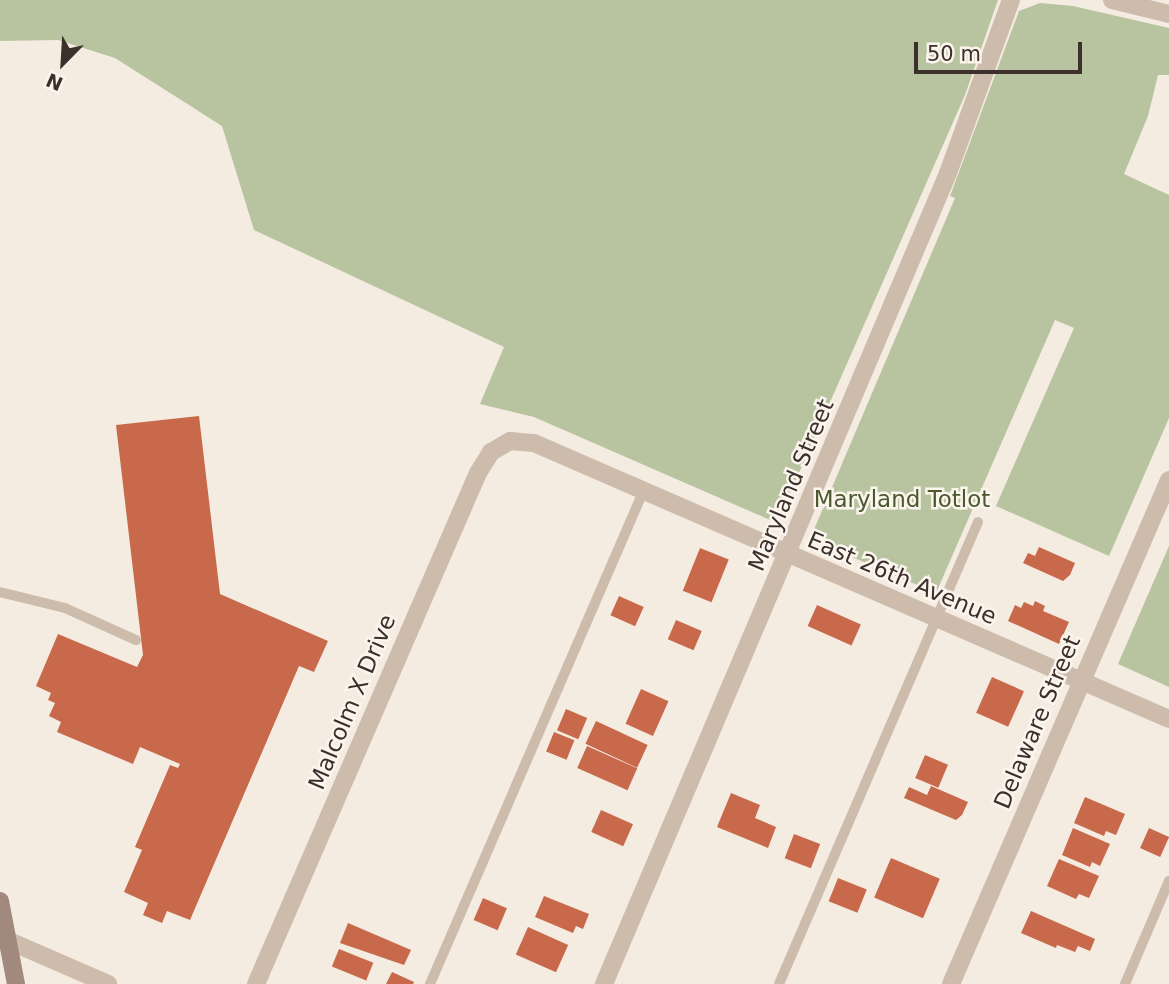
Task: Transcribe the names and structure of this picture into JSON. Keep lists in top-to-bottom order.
{
  "streets": {
    "street": [
      "Maryland Street",
      "East 26th Avenue",
      "Malcolm X Drive",
      "Delaware Street"
    ]
  },
  "crossings": [
    ["Maryland Street", "East 26th Avenue"],
    ["East 26th Avenue", "Malcolm X Drive"],
    ["East 26th Avenue", "Delaware Street"]
  ],
  "parks": ["Maryland Totlot"],
  "scale_bar": "50 m",
  "north": "bottom left"
}
